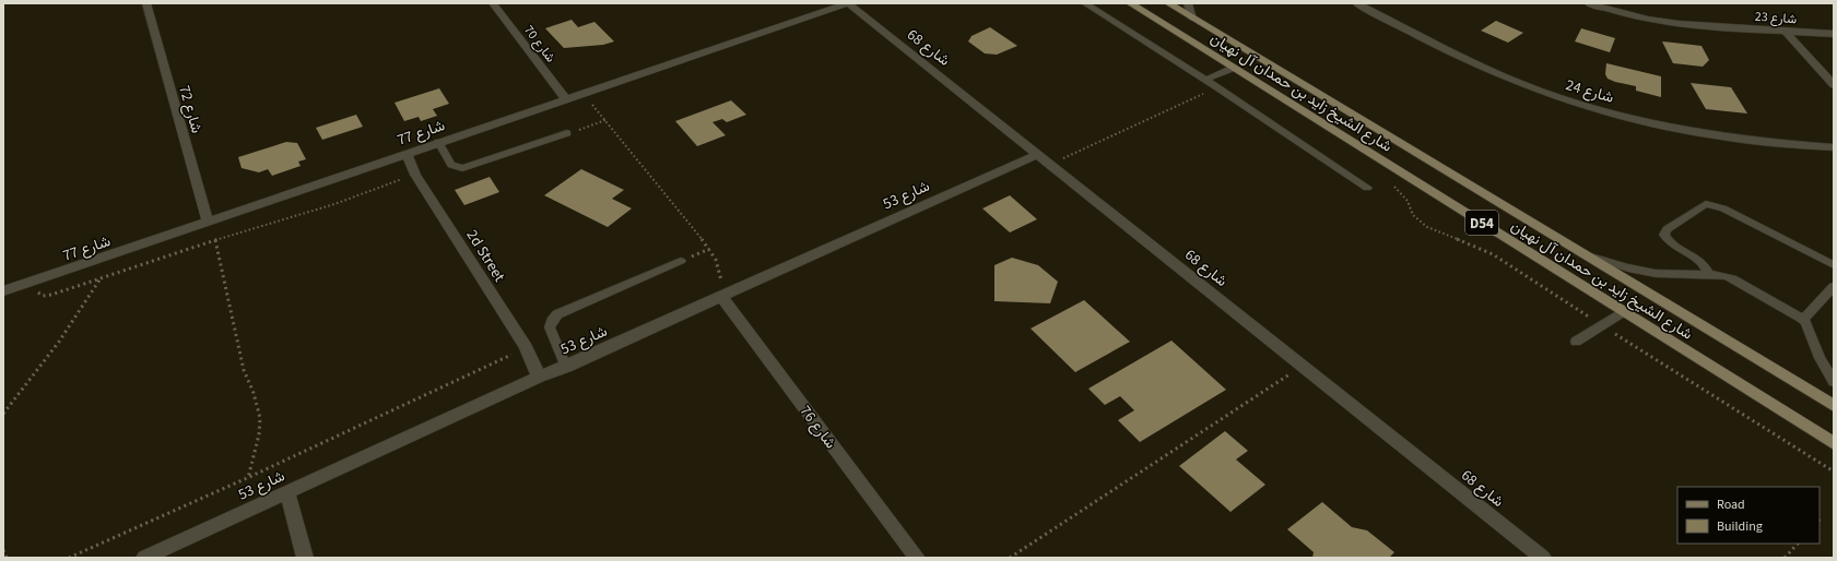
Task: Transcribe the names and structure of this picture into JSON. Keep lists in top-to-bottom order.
{
  "streets": {
    "main road": ["شارع الشيخ زايد بن حمدان آل نهيان", "D54"],
    "street": [
      "شارع 23",
      "شارع 70",
      "شارع 68",
      "شارع 24",
      "شارع 72",
      "شارع 77",
      "شارع 53",
      "2d Street",
      "شارع 76"
    ]
  },
  "crossings": [
    ["شارع 70", "شارع 77"],
    ["شارع 68", "شارع 77"],
    ["شارع 68", "شارع 53"],
    ["شارع 72", "شارع 77"],
    ["شارع 77", "2d Street"],
    ["شارع 53", "2d Street"],
    ["شارع 53", "شارع 76"]
  ],
  "legend": ["Road", "Building"]
}
